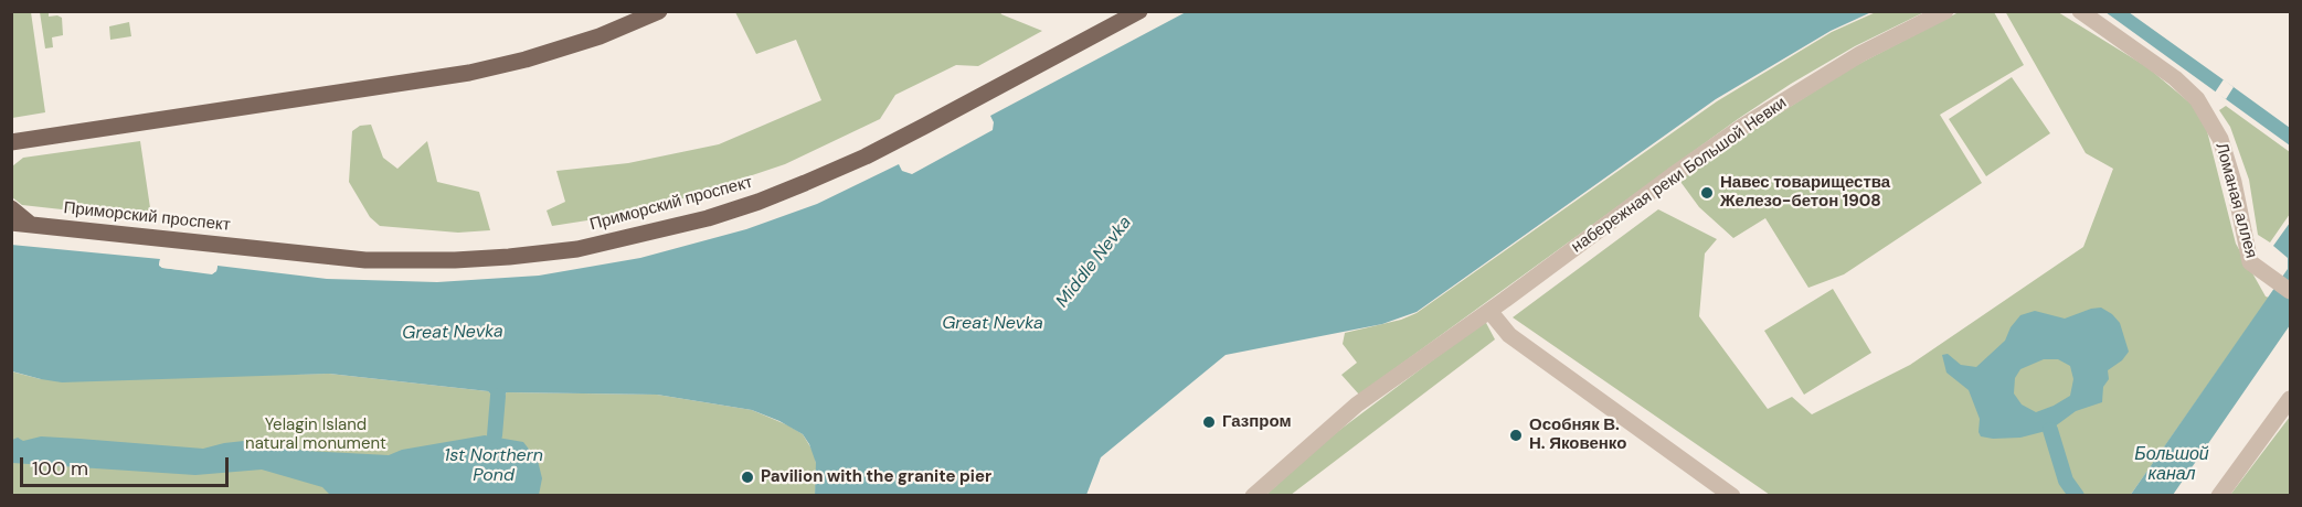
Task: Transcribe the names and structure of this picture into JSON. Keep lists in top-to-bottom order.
{
  "streets": {
    "main road": ["Приморский проспект"],
    "street": ["набережная реки Большой Невки", "Ломаная аллея"]
  },
  "water": [
    "Middle Nevka",
    "Great Nevka",
    "Большой канал",
    "1st Northern Pond"
  ],
  "parks": ["Yelagin Island natural monument"],
  "places": [
    "Навес товарищества Железо-бетон 1908",
    "Газпром",
    "Особняк В. Н. Яковенко",
    "Pavilion with the granite pier"
  ],
  "scale_bar": "100 m"
}
